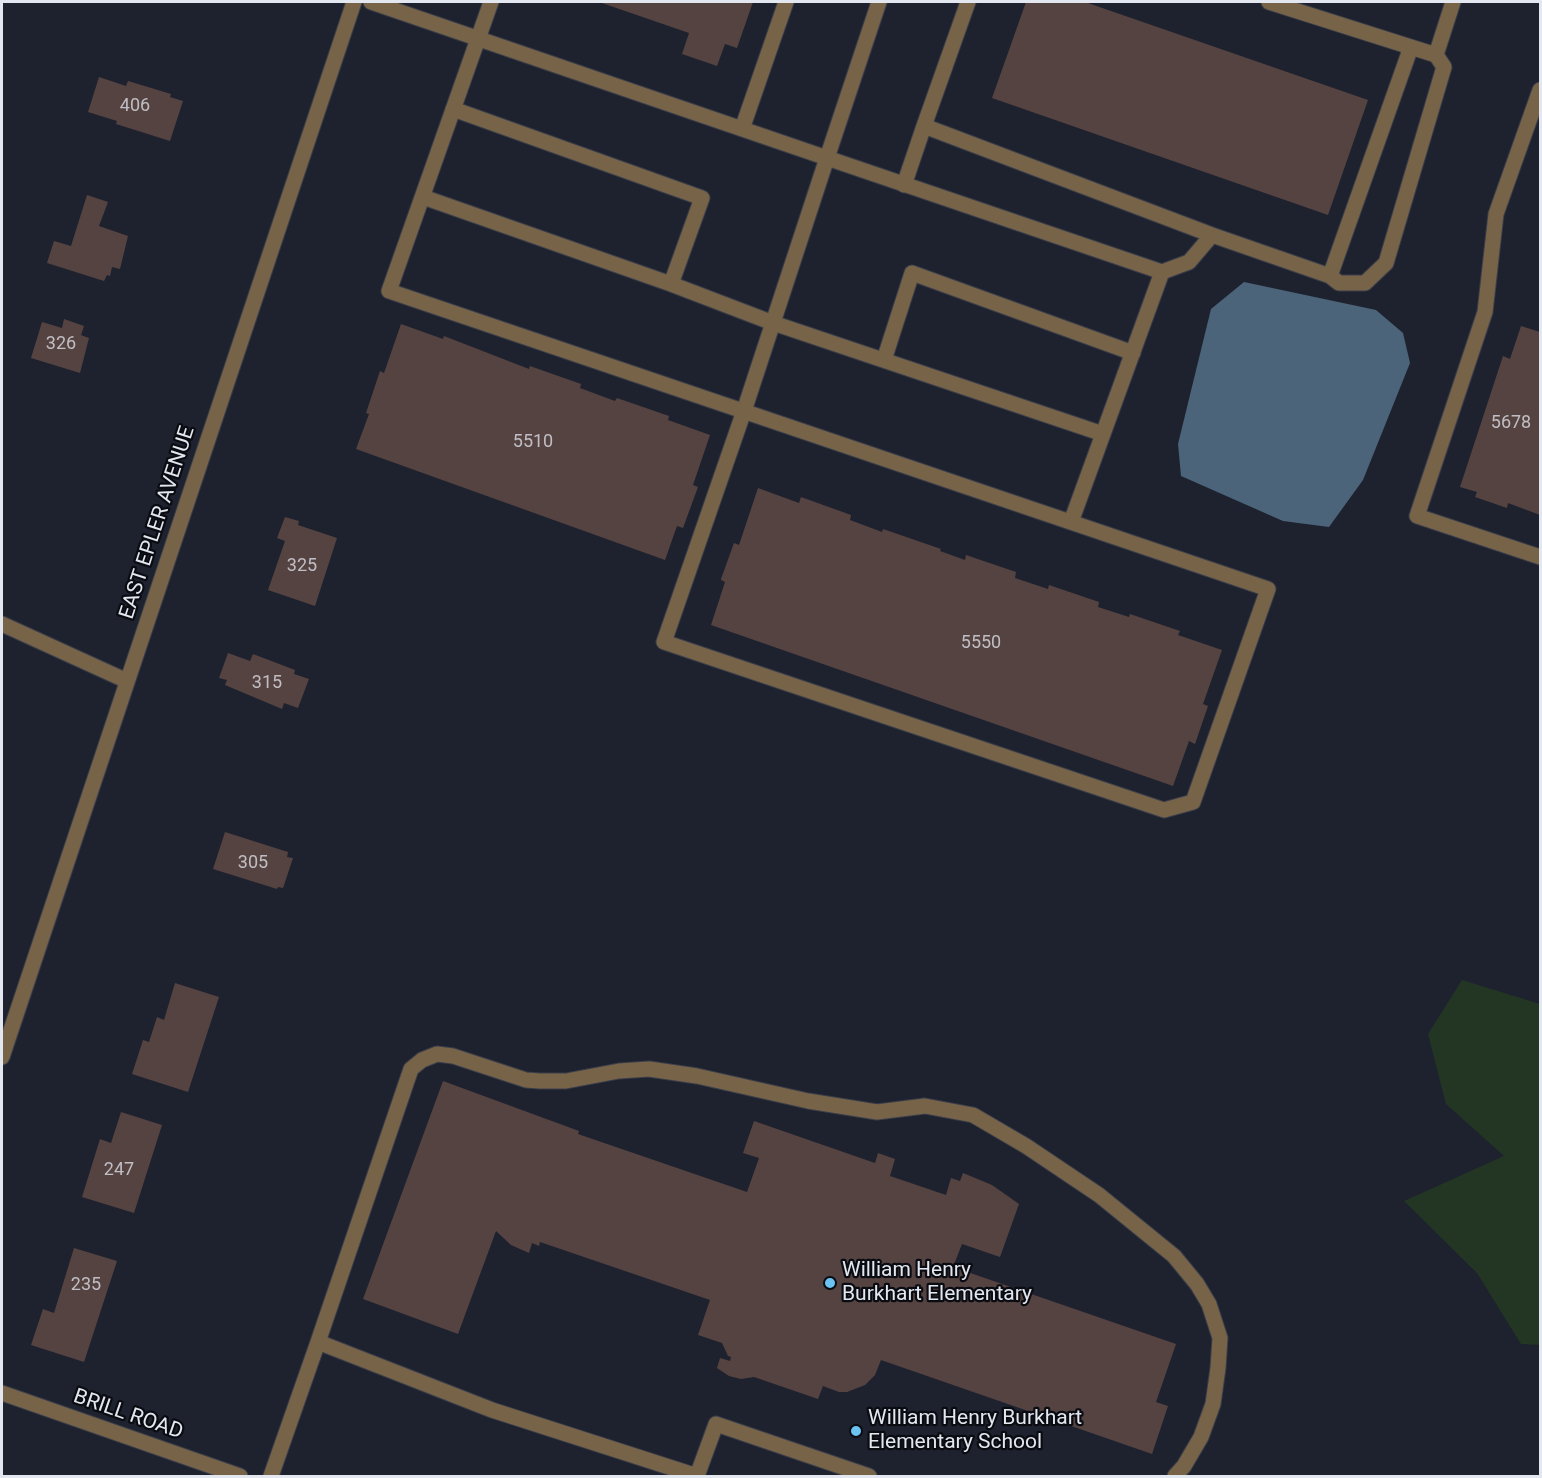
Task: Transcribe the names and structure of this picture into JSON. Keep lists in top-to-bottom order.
{
  "streets": {
    "street": ["EAST EPLER AVENUE", "BRILL ROAD"]
  },
  "places": ["William Henry Burkhart Elementary", "William Henry Burkhart Elementary School"],
  "house_numbers": [
    "406",
    "326",
    "5678",
    "5510",
    "325",
    "5550",
    "315",
    "305",
    "247",
    "235"
  ]
}
